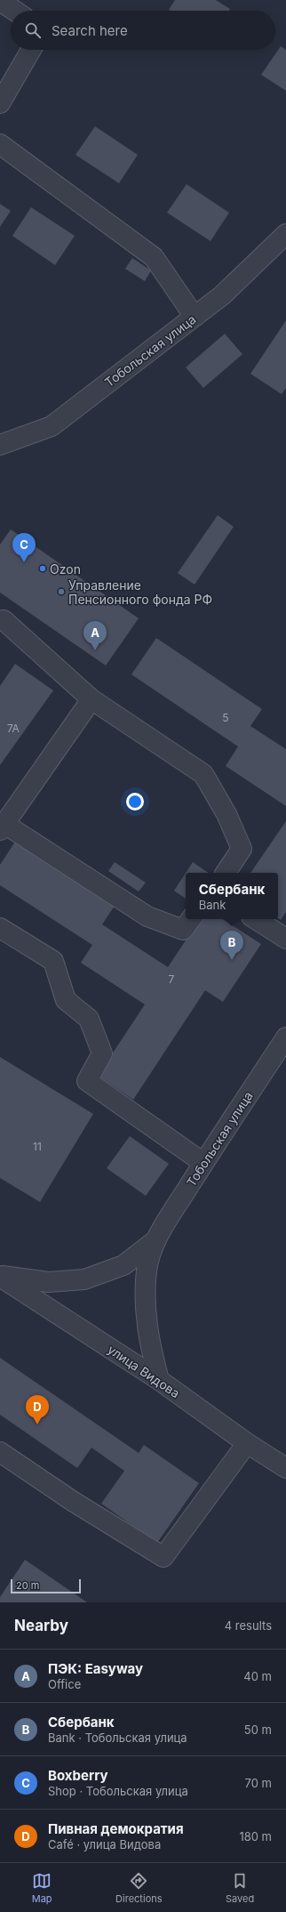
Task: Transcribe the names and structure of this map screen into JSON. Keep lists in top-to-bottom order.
{
  "streets": {
    "street": ["Тобольская улица", "улица Видова"]
  },
  "crossings": [
    ["Тобольская улица", "улица Видова"]
  ],
  "places": ["Ozon", "Управление Пенсионного фонда РФ"],
  "house_numbers": [
    "5",
    "7А",
    "7",
    "11"
  ],
  "scale_bar": "20 m",
  "page": {
    "search": "Search here",
    "pins": [
      "C",
      "A",
      "B",
      "D"
    ],
    "popup": ["Сбербанк", "Bank"],
    "scale": "20 m",
    "heading": ["Nearby", "4 results"],
    "list": [
      {
        "mark": "A",
        "name": "ПЭК: Easyway",
        "note": "Office",
        "value": "40 m"
      },
      {
        "mark": "B",
        "name": "Сбербанк",
        "note": "Bank · Тобольская улица",
        "value": "50 m"
      },
      {
        "mark": "C",
        "name": "Boxberry",
        "note": "Shop · Тобольская улица",
        "value": "70 m"
      },
      {
        "mark": "D",
        "name": "Пивная демократия",
        "note": "Café · улица Видова",
        "value": "180 m"
      }
    ],
    "nav": ["Map", "Directions", "Saved"]
  }
}
